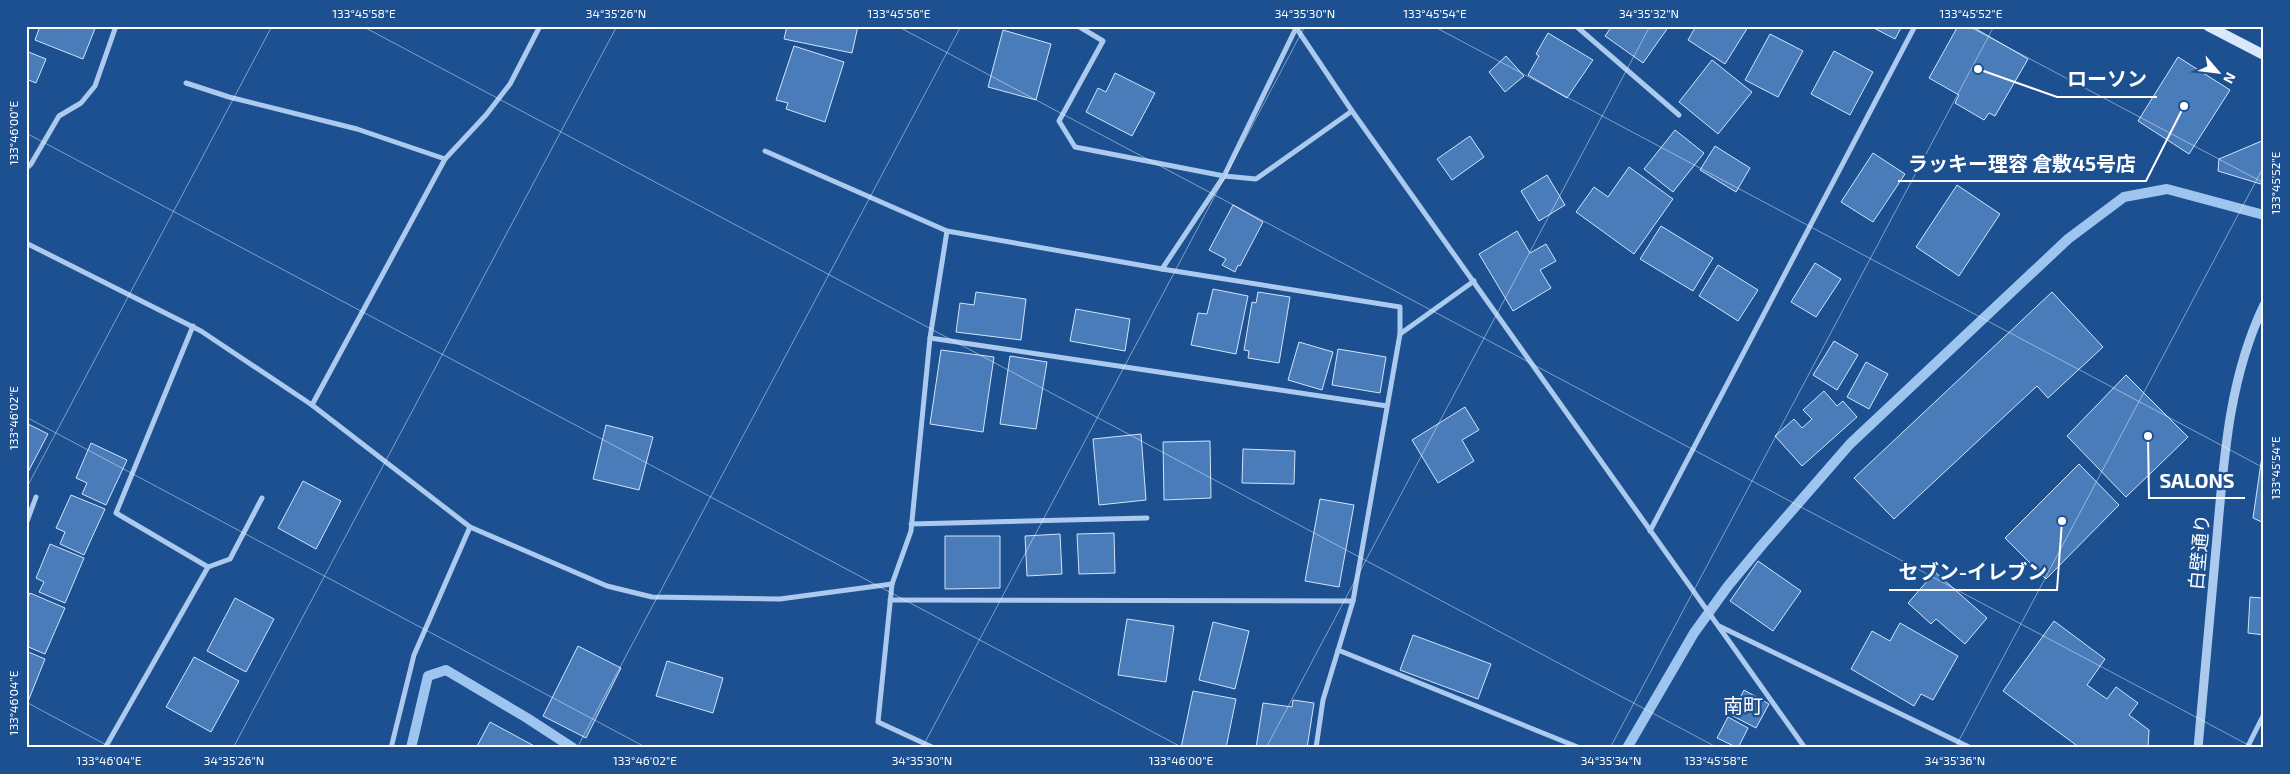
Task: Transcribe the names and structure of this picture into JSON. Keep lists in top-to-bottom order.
{
  "streets": {
    "street": ["白壁通り"]
  },
  "districts": ["南町"],
  "places": [
    "ローソン",
    "ラッキー理容 倉敷45号店",
    "SALONS",
    "セブン-イレブン"
  ],
  "north": "bottom right",
  "coordinates": [
    "133°45'58\"E",
    "34°35'26\"N",
    "133°45'56\"E",
    "34°35'30\"N",
    "133°45'54\"E",
    "34°35'32\"N",
    "133°45'52\"E",
    "133°46'00\"E",
    "133°46'02\"E",
    "133°46'04\"E",
    "34°35'34\"N",
    "34°35'36\"N"
  ]
}
